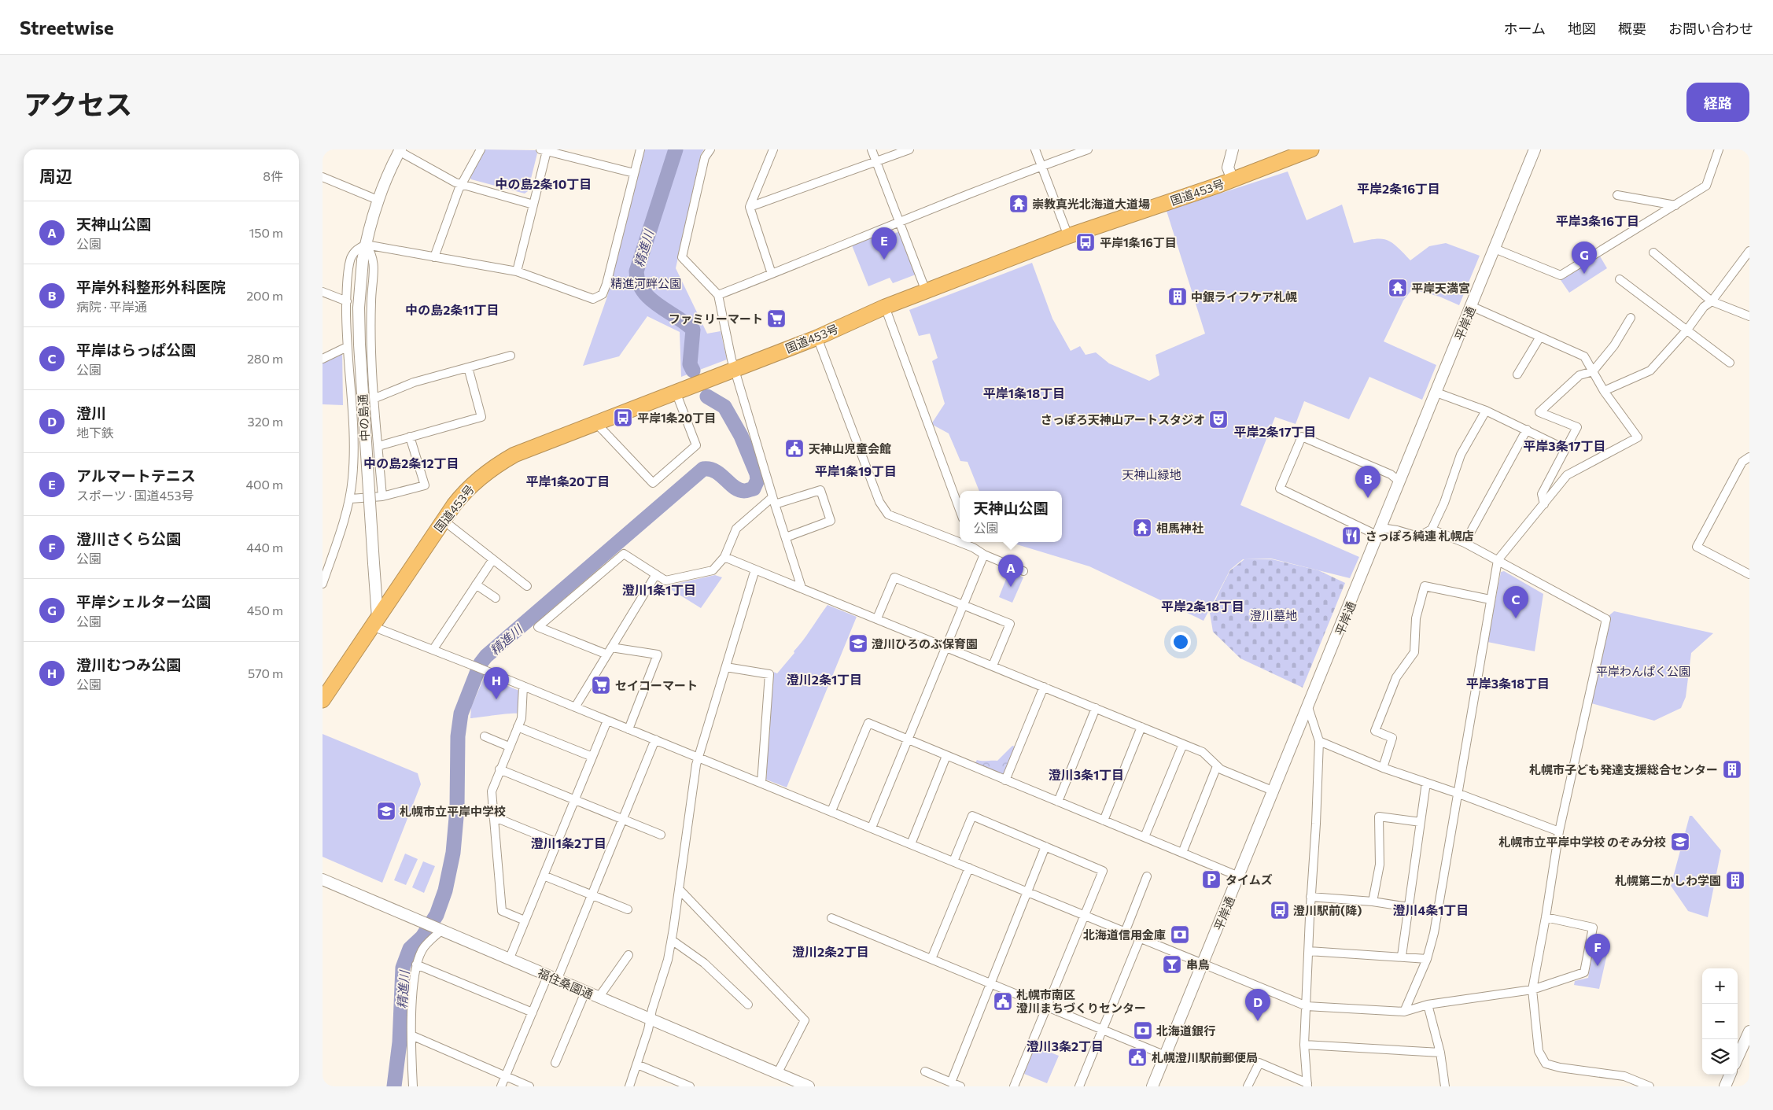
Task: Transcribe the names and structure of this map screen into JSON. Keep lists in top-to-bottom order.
{
  "streets": {
    "highway": ["国道453号"],
    "street": ["平岸通", "中の島通", "福住桑園通"]
  },
  "crossings": [
    ["国道453号", "中の島通"]
  ],
  "districts": [
    "中の島2条10丁目",
    "平岸2条16丁目",
    "平岸3条16丁目",
    "中の島2条11丁目",
    "平岸1条18丁目",
    "平岸2条17丁目",
    "平岸3条17丁目",
    "中の島2条12丁目",
    "平岸1条19丁目",
    "平岸1条20丁目",
    "澄川1条1丁目",
    "平岸2条18丁目",
    "澄川2条1丁目",
    "平岸3条18丁目",
    "澄川3条1丁目",
    "澄川1条2丁目",
    "澄川4条1丁目",
    "澄川2条2丁目",
    "澄川3条2丁目"
  ],
  "water": ["精進川"],
  "parks": [
    "精進河畔公園",
    "天神山緑地",
    "澄川墓地",
    "平岸わんぱく公園"
  ],
  "places": {
    "temple": ["崇教真光北海道大道場", "平岸天満宮", "相馬神社"],
    "bus stop": ["平岸1条16丁目", "平岸1条20丁目", "澄川駅前(降)"],
    "building": ["中銀ライフケア札幌", "札幌市子ども発達支援総合センター", "札幌第二かしわ学園"],
    "supermarket": ["ファミリーマート", "セイコーマート"],
    "theatre": ["さっぽろ天神山アートスタジオ"],
    "public building": ["天神山児童会館", "札幌市南区 澄川まちづくりセンター", "札幌澄川駅前郵便局"],
    "restaurant": ["さっぽろ純連 札幌店"],
    "school or university": ["澄川ひろのぶ保育園", "札幌市立平岸中学校", "札幌市立平岸中学校 のぞみ分校"],
    "parking": ["タイムズ"],
    "bank": ["北海道信用金庫", "北海道銀行"],
    "bar": ["串鳥"]
  },
  "page": {
    "header": "Streetwise",
    "nav": [
      "ホーム",
      "地図",
      "概要",
      "お問い合わせ"
    ],
    "title": "アクセス",
    "buttons": "経路",
    "heading": ["周辺", "8件"],
    "list": [
      {
        "mark": "A",
        "name": "天神山公園",
        "note": "公園",
        "value": "150 m"
      },
      {
        "mark": "B",
        "name": "平岸外科整形外科医院",
        "note": "病院 · 平岸通",
        "value": "200 m"
      },
      {
        "mark": "C",
        "name": "平岸はらっぱ公園",
        "note": "公園",
        "value": "280 m"
      },
      {
        "mark": "D",
        "name": "澄川",
        "note": "地下鉄",
        "value": "320 m"
      },
      {
        "mark": "E",
        "name": "アルマートテニス",
        "note": "スポーツ · 国道453号",
        "value": "400 m"
      },
      {
        "mark": "F",
        "name": "澄川さくら公園",
        "note": "公園",
        "value": "440 m"
      },
      {
        "mark": "G",
        "name": "平岸シェルター公園",
        "note": "公園",
        "value": "450 m"
      },
      {
        "mark": "H",
        "name": "澄川むつみ公園",
        "note": "公園",
        "value": "570 m"
      }
    ],
    "pins": [
      "E",
      "G",
      "B",
      "A",
      "C",
      "H",
      "F",
      "D"
    ],
    "popup": ["天神山公園", "公園"],
    "map_buttons": ["+", "−"]
  }
}
